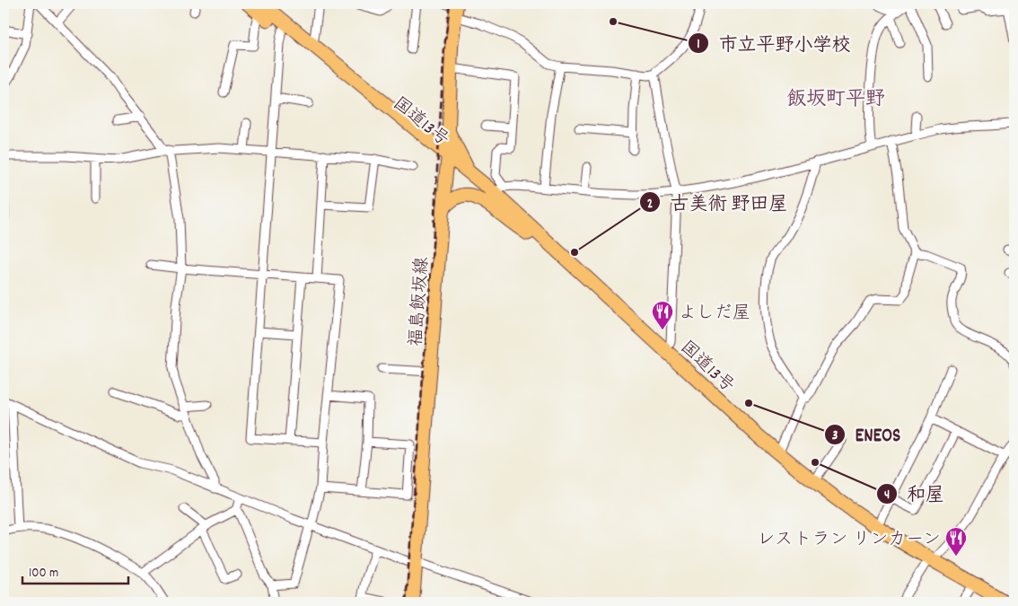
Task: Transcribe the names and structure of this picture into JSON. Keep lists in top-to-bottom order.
{
  "streets": {
    "highway": ["国道13号"],
    "main road": ["福島飯坂線"]
  },
  "crossings": [
    ["国道13号", "福島飯坂線"]
  ],
  "districts": ["飯坂町平野"],
  "places": {
    "other": [
      "市立平野小学校",
      "古美術 野田屋",
      "ENEOS",
      "和屋"
    ],
    "restaurant": ["よしだ屋", "レストラン リンカーン"]
  },
  "scale_bar": "100 m"
}
